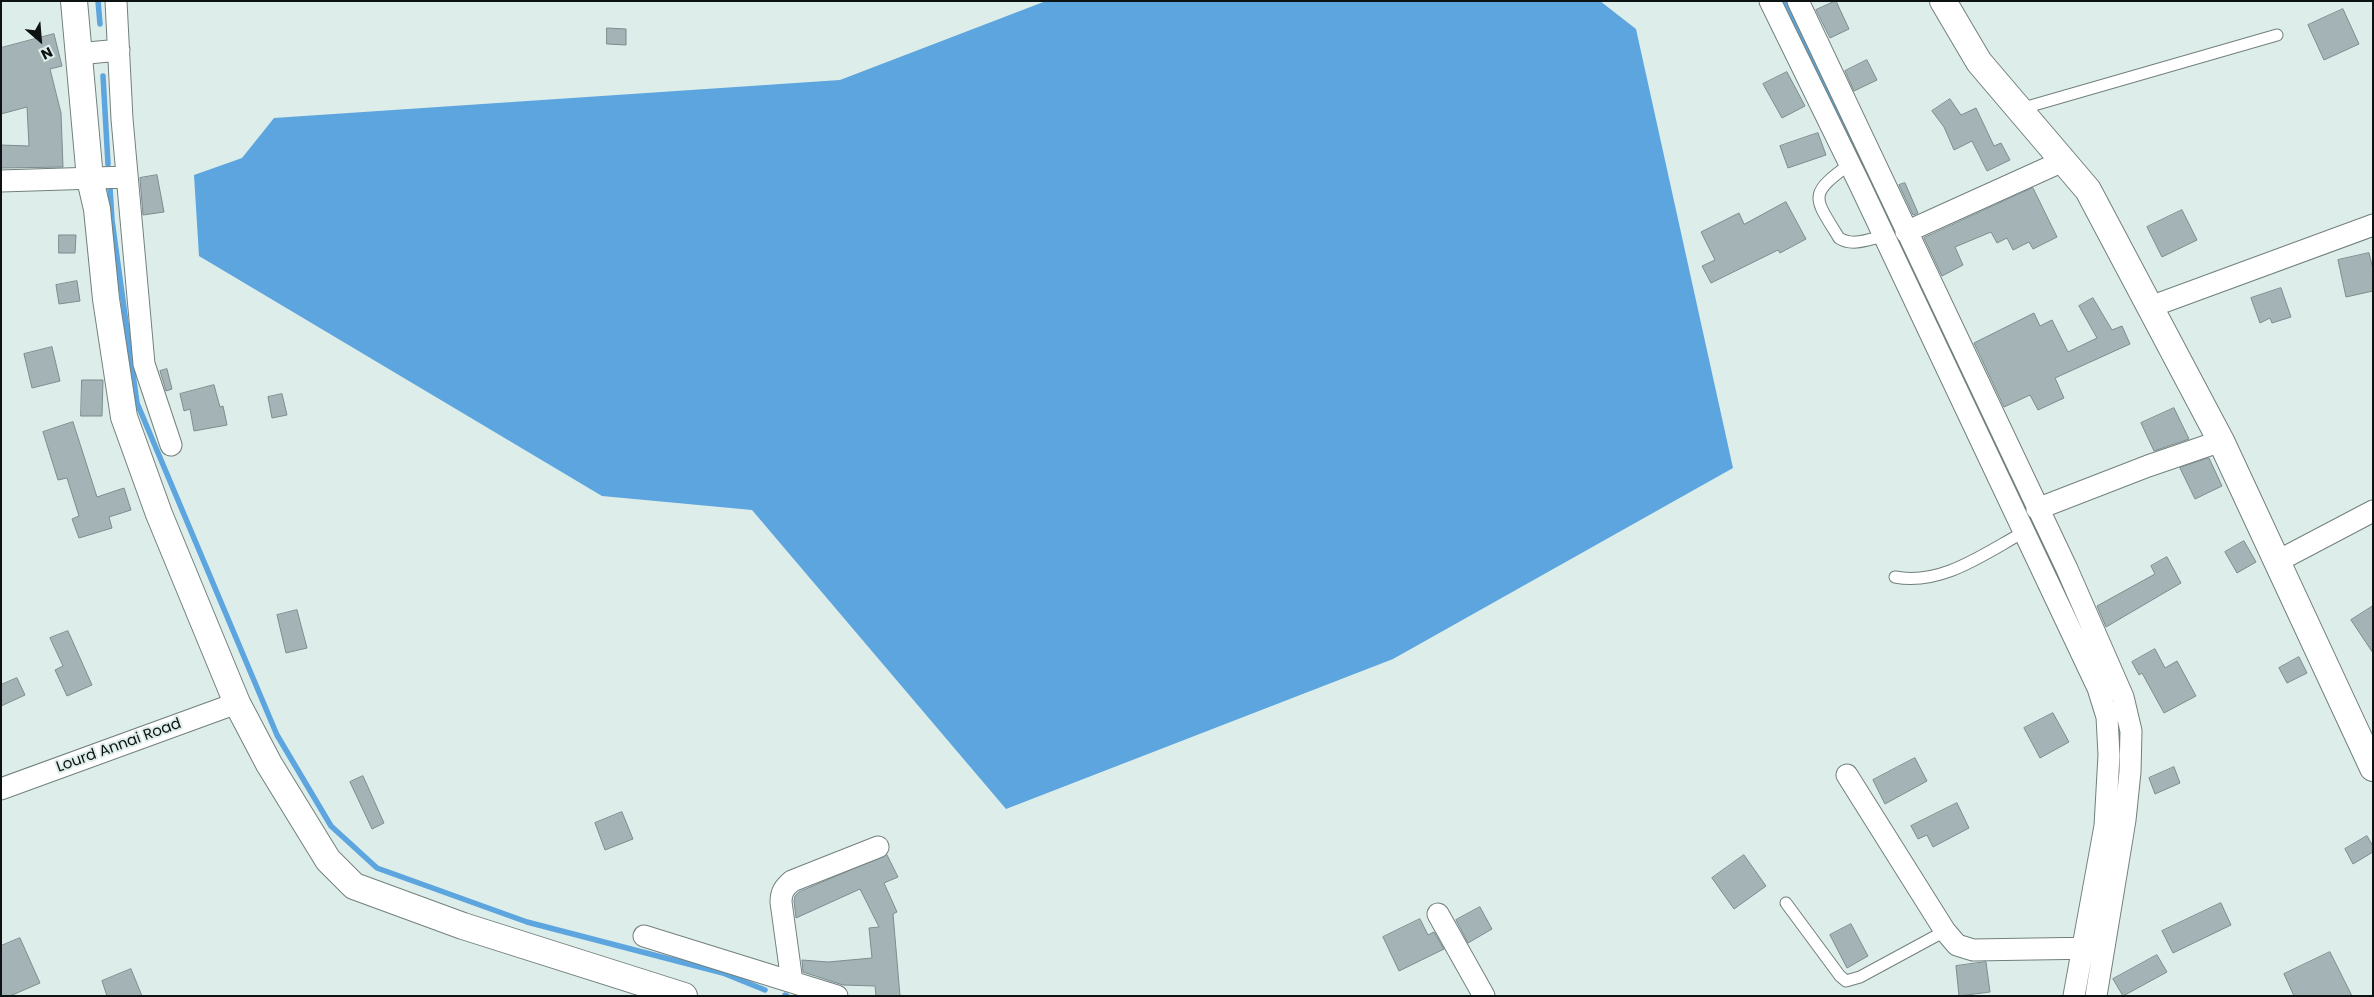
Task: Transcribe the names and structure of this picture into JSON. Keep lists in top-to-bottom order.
{
  "streets": {
    "street": ["Lourd Annai Road"]
  },
  "north": "bottom right"
}
